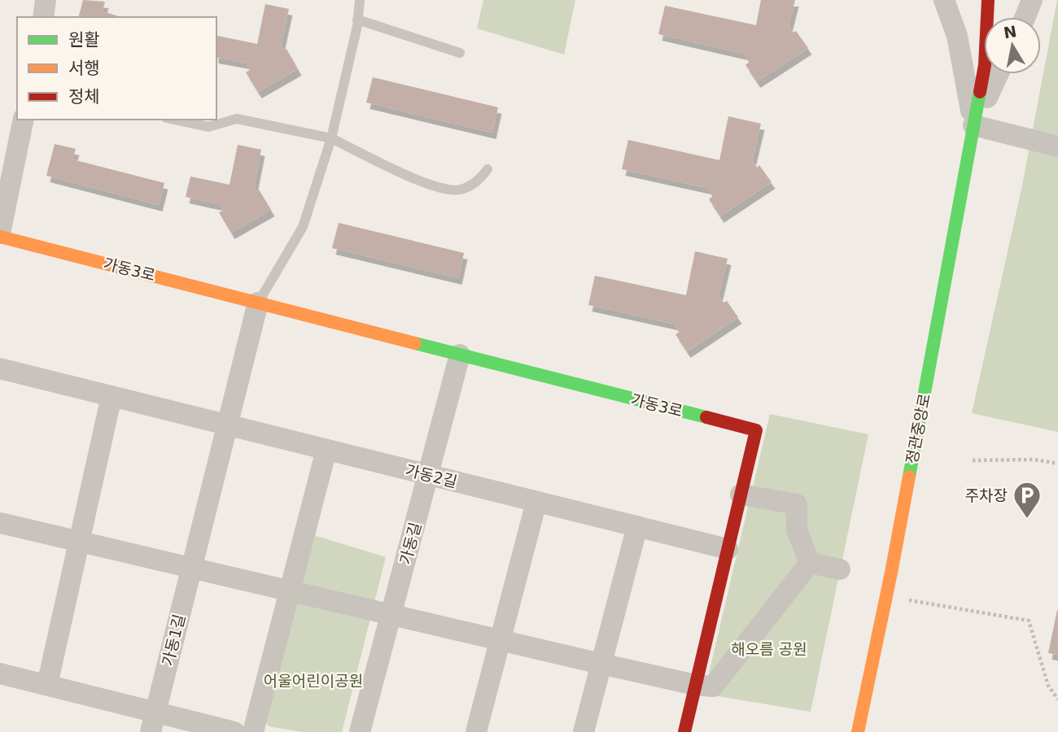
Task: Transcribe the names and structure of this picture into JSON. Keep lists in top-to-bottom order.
{
  "streets": {
    "main road": ["가동3로", "정관중앙로"],
    "street": ["가동2길", "가동길", "가동1길"]
  },
  "crossings": [
    ["가동3로", "가동2길"],
    ["가동3로", "가동길"],
    ["가동2길", "가동길"]
  ],
  "parks": ["해오름 공원", "어울어린이공원"],
  "places": {
    "parking": ["주차장"]
  },
  "legend": ["원활", "서행", "정체"],
  "north": "top"
}
